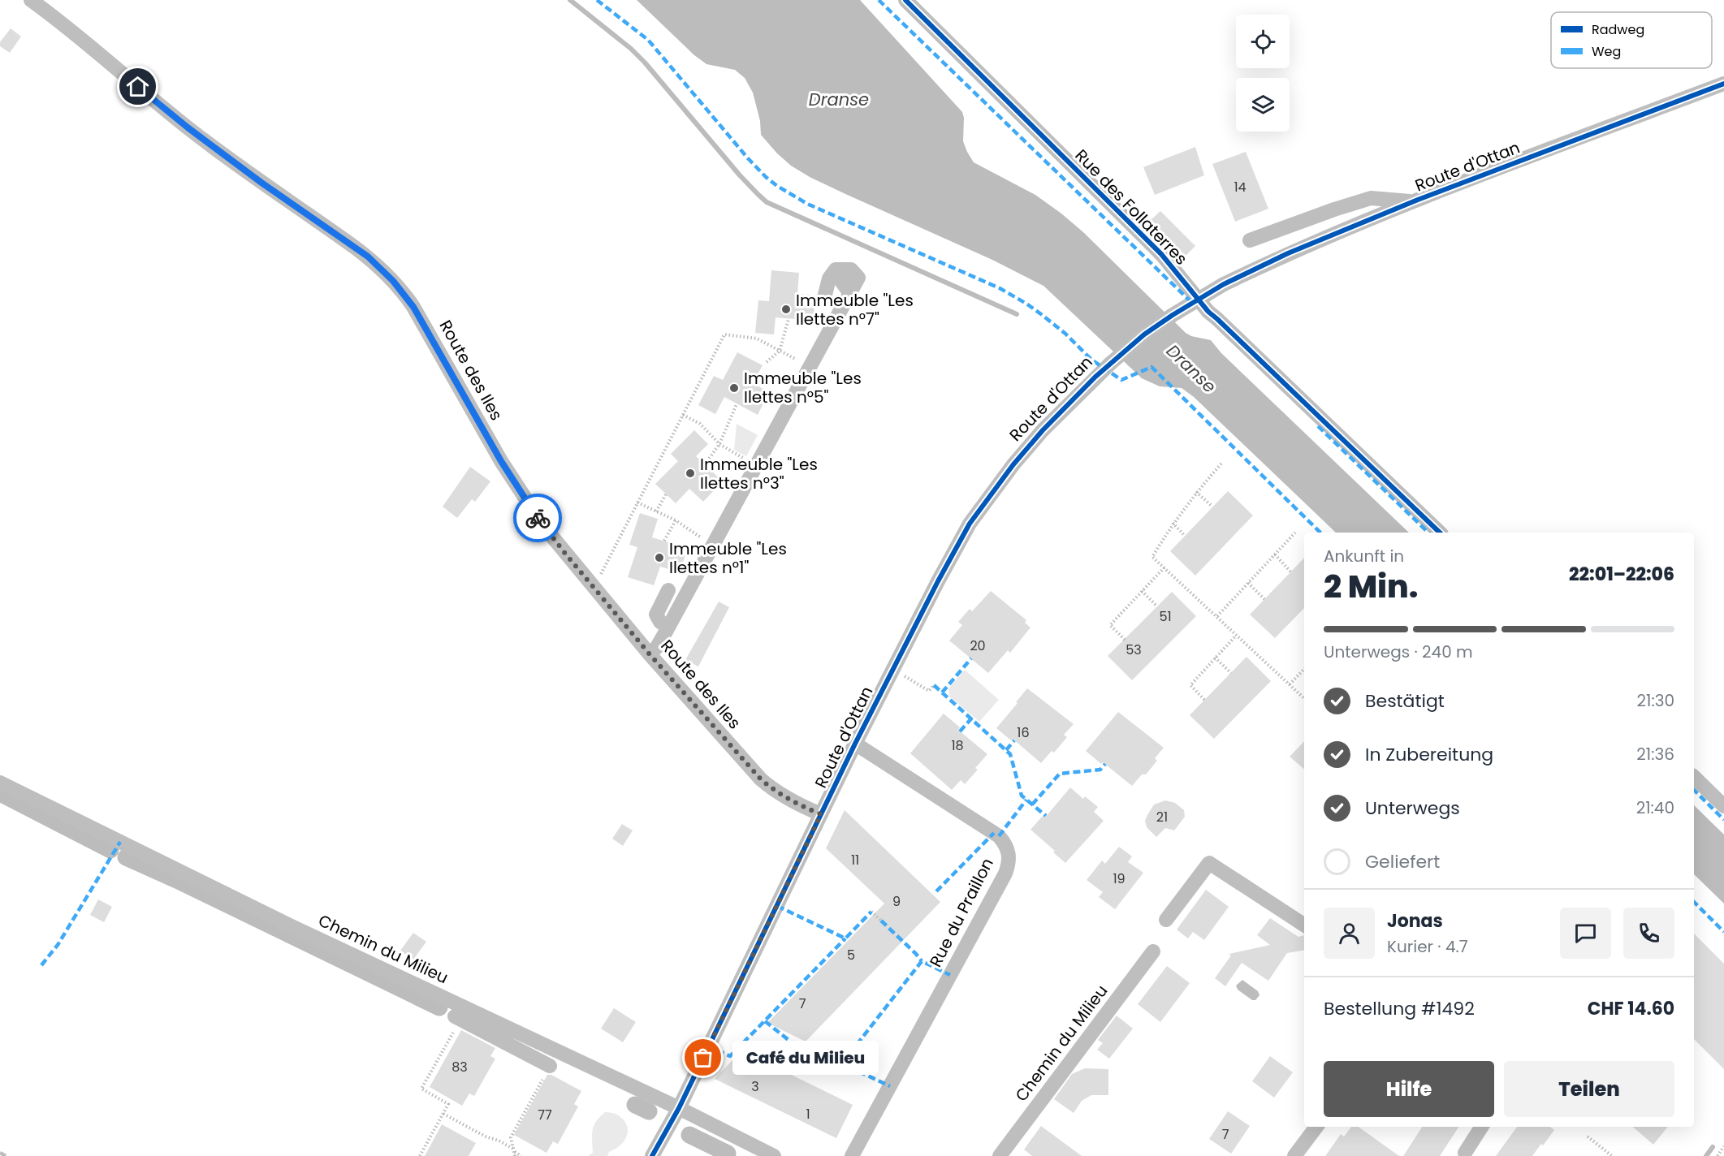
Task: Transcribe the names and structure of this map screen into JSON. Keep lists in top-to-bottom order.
{
  "streets": {
    "street": [
      "Route d'Ottan",
      "Rue des Follaterres",
      "Route des Iles",
      "Rue du Praillon",
      "Chemin du Milieu"
    ]
  },
  "crossings": [
    ["Route d'Ottan", "Route des Iles"],
    ["Route d'Ottan", "Rue du Praillon"],
    ["Route d'Ottan", "Chemin du Milieu"]
  ],
  "water": ["Dranse"],
  "places": [
    "Immeuble \"Les Ilettes n°7\"",
    "Immeuble \"Les Ilettes n°5\"",
    "Immeuble \"Les Ilettes n°3\"",
    "Immeuble \"Les Ilettes n°1\"",
    "Café du Milieu"
  ],
  "house_numbers": [
    "14",
    "51",
    "20",
    "53",
    "16",
    "18",
    "21",
    "11",
    "19",
    "9",
    "5",
    "7",
    "83",
    "3",
    "1",
    "77",
    "7"
  ],
  "legend": ["Radweg", "Weg"],
  "page": {
    "heading": ["2 Min.", "Ankunft in", "22:01–22:06"],
    "panel": [
      "Jonas",
      "Kurier · 4.7",
      "Bestellung #1492",
      "CHF 14.60"
    ],
    "bar": "Unterwegs · 240 m",
    "list": [
      ["Bestätigt", "21:30"],
      ["In Zubereitung", "21:36"],
      ["Unterwegs", "21:40"],
      "Geliefert"
    ],
    "bubble": "Café du Milieu",
    "buttons": ["Hilfe", "Teilen"]
  }
}
